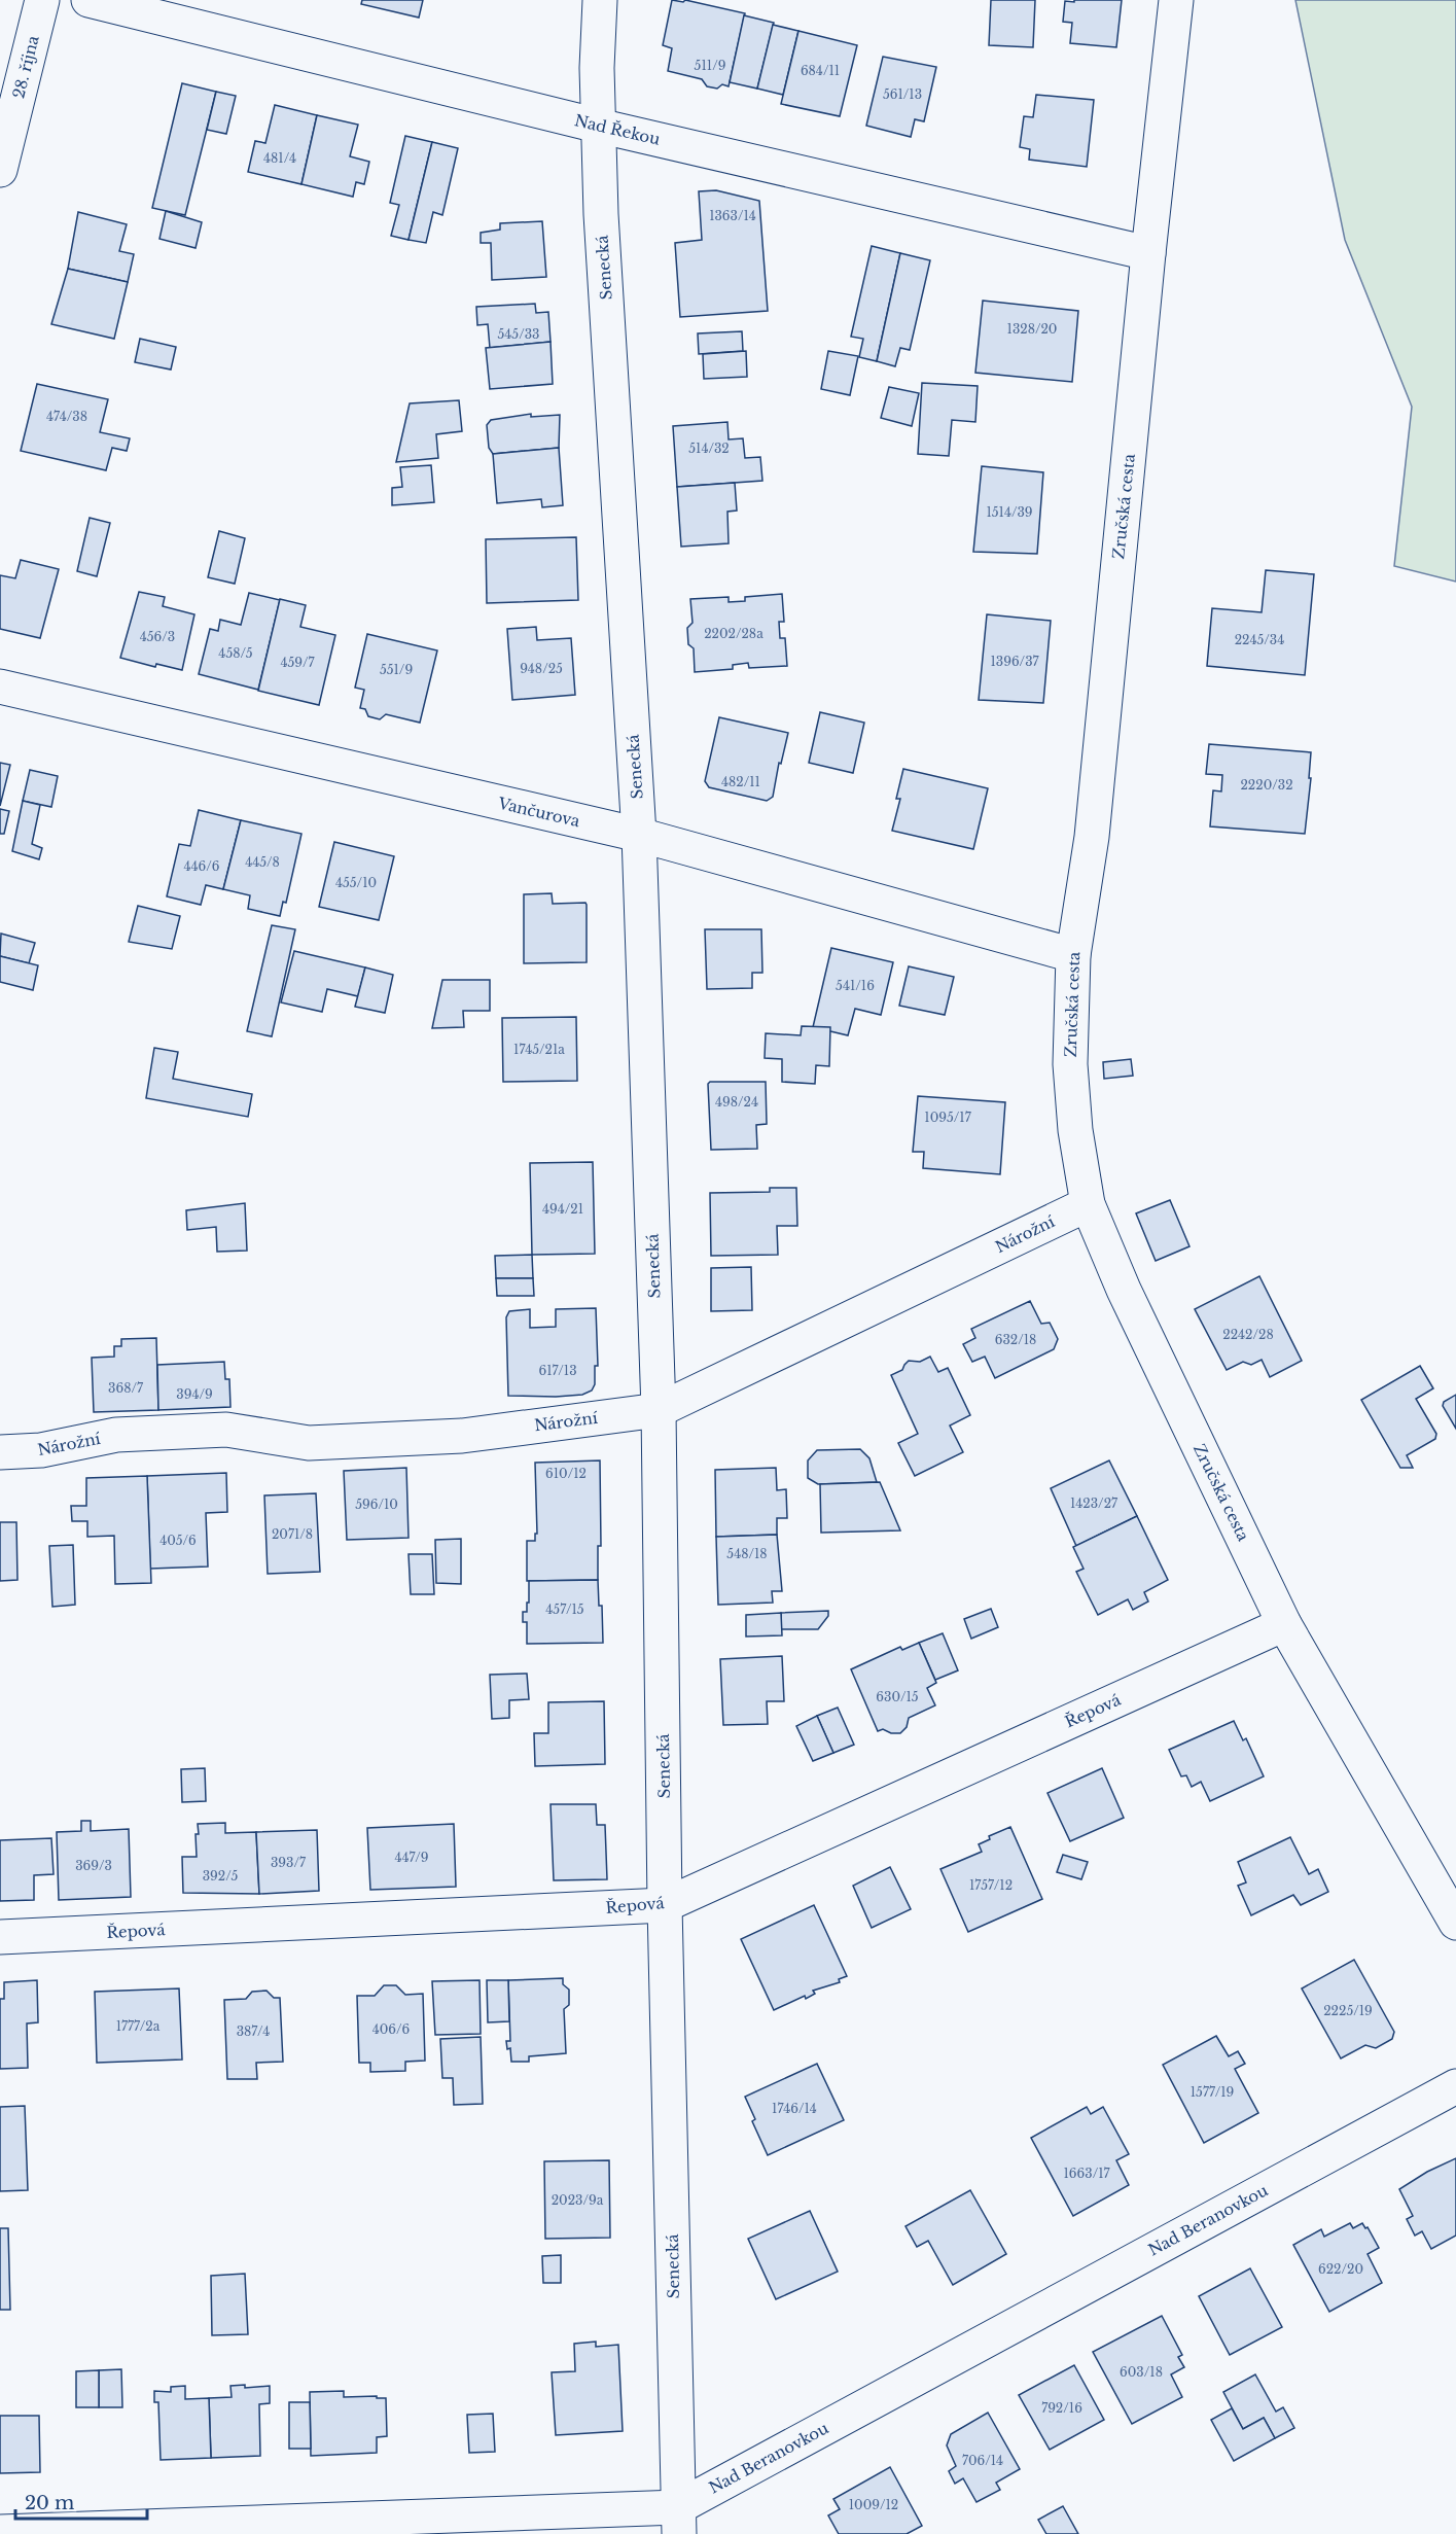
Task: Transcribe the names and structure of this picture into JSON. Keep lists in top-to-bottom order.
{
  "streets": {
    "street": [
      "28. října",
      "Nad Řekou",
      "Senecká",
      "Zručská cesta",
      "Vančurova",
      "Nárožní",
      "Řepová",
      "Nad Beranovkou"
    ]
  },
  "crossings": [
    ["Nad Řekou", "Senecká"],
    ["Nad Řekou", "Zručská cesta"],
    ["Senecká", "Vančurova"],
    ["Senecká", "Nárožní"],
    ["Senecká", "Řepová"],
    ["Senecká", "Nad Beranovkou"],
    ["Zručská cesta", "Vančurova"],
    ["Zručská cesta", "Nárožní"],
    ["Zručská cesta", "Řepová"]
  ],
  "house_numbers": [
    "511/9",
    "684/11",
    "561/13",
    "481/4",
    "1363/14",
    "1328/20",
    "545/33",
    "474/38",
    "514/32",
    "1514/39",
    "2202/28a",
    "456/3",
    "2245/34",
    "458/5",
    "1396/37",
    "459/7",
    "948/25",
    "551/9",
    "482/11",
    "2220/32",
    "445/8",
    "446/6",
    "455/10",
    "541/16",
    "1745/21a",
    "498/24",
    "1095/17",
    "494/21",
    "2242/28",
    "632/18",
    "617/13",
    "368/7",
    "394/9",
    "610/12",
    "1423/27",
    "596/10",
    "2071/8",
    "405/6",
    "548/18",
    "457/15",
    "630/15",
    "447/9",
    "393/7",
    "369/3",
    "392/5",
    "1757/12",
    "2225/19",
    "1777/2a",
    "406/6",
    "387/4",
    "1577/19",
    "1746/14",
    "1663/17",
    "2023/9a",
    "622/20",
    "603/18",
    "792/16",
    "706/14",
    "1009/12"
  ],
  "scale_bar": "20 m"
}
